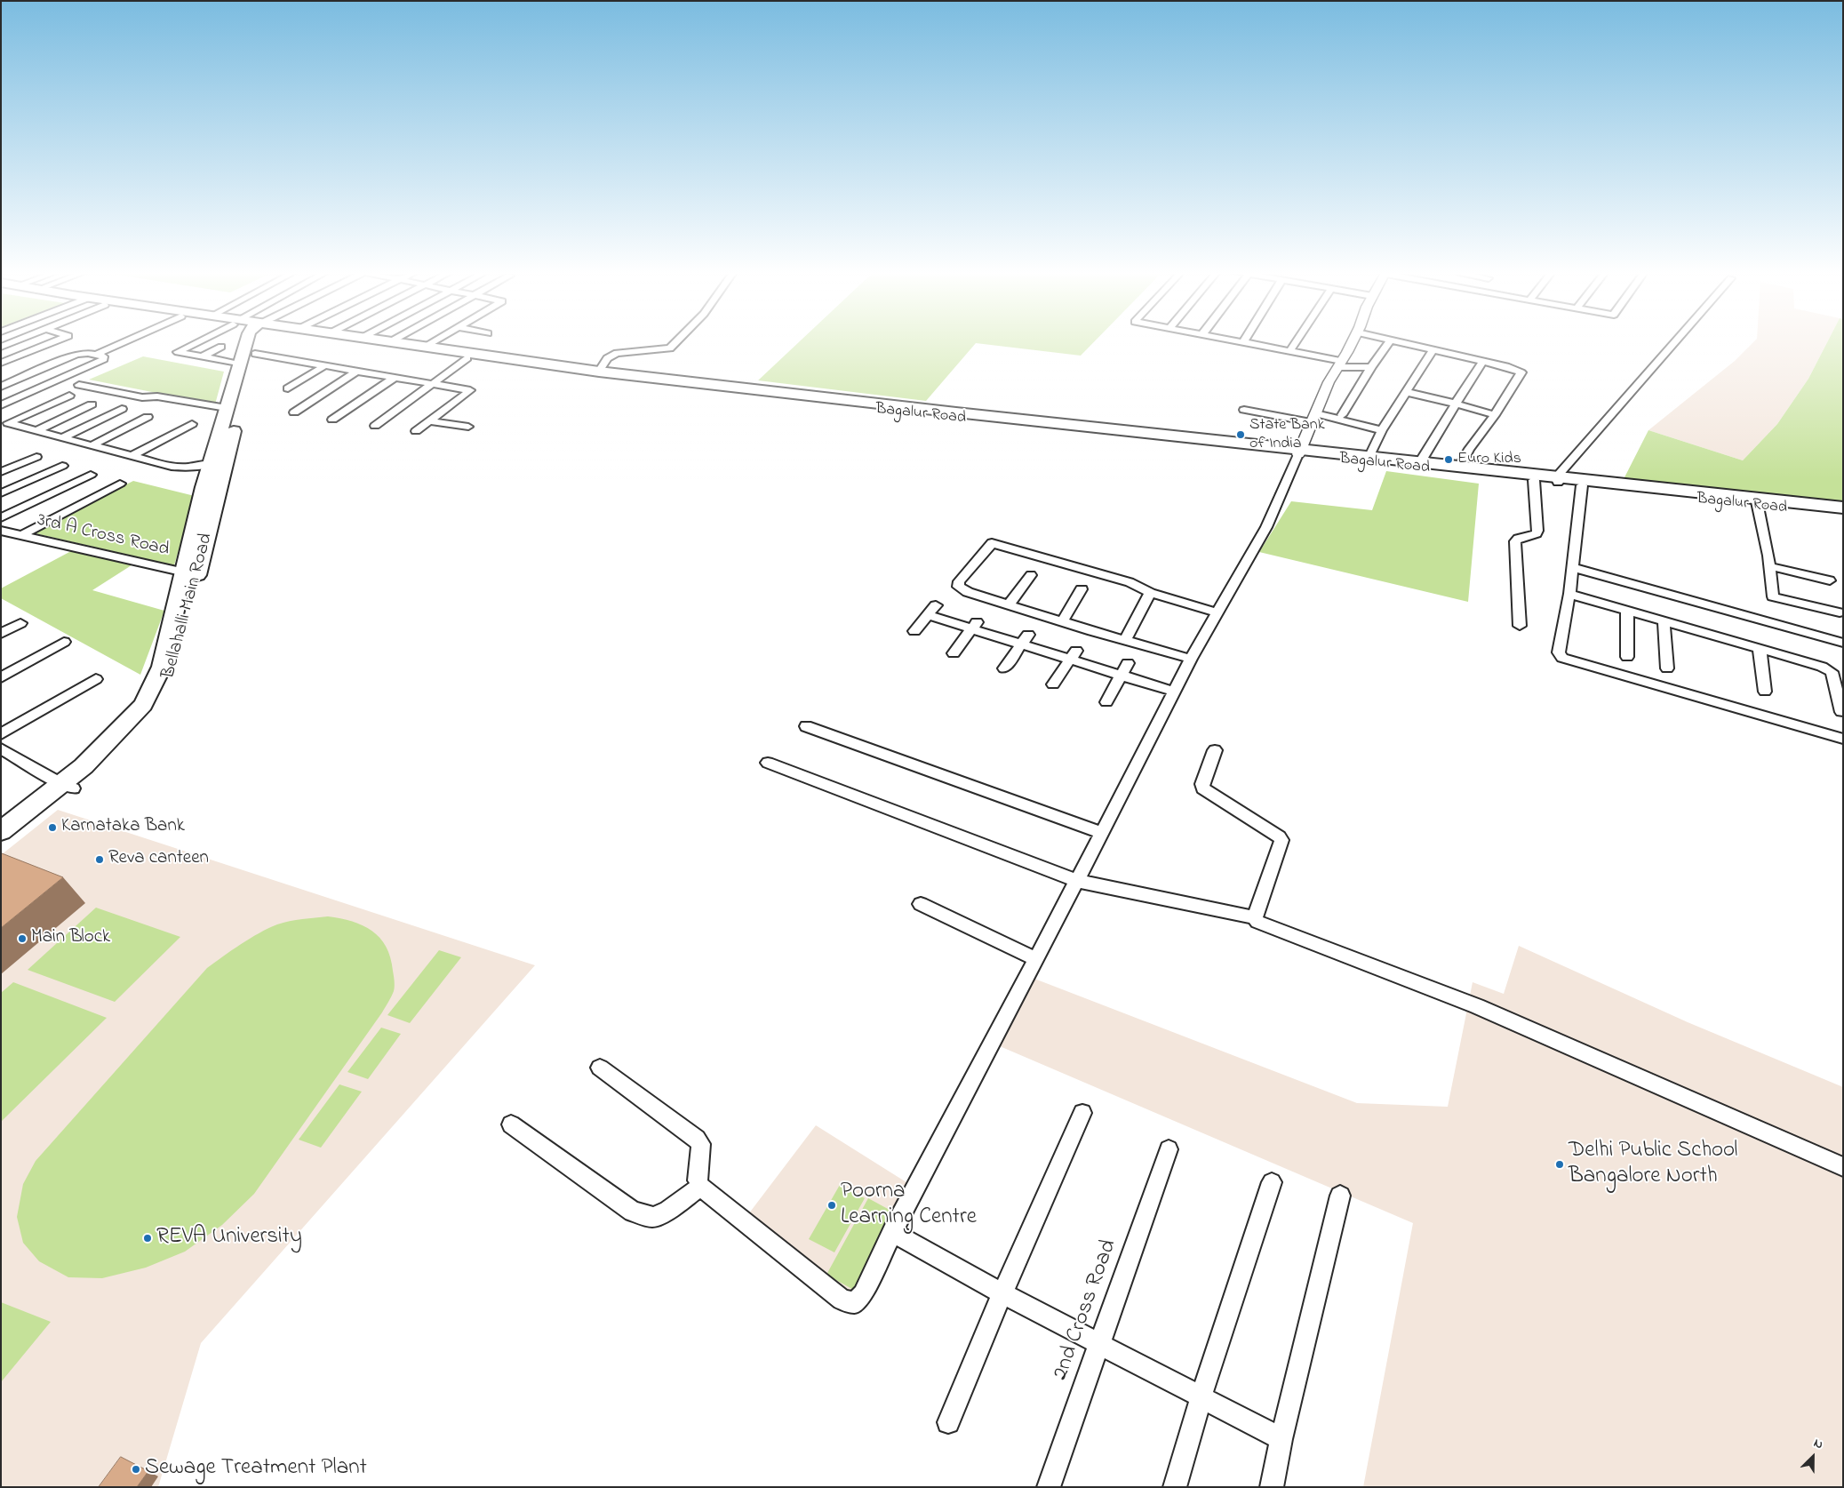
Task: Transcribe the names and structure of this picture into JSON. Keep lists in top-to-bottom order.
{
  "streets": {
    "main road": ["Bagalur Road", "Bellahalli Main Road"],
    "street": ["3rd A Cross Road", "2nd Cross Road"]
  },
  "crossings": [
    ["3rd A Cross Road", "Bellahalli Main Road"]
  ],
  "places": [
    "State Bank of India",
    "Euro Kids",
    "Karnataka Bank",
    "Reva canteen",
    "Main Block",
    "Delhi Public School Bangalore North",
    "Poorna Learning Centre",
    "REVA University",
    "Sewage Treatment Plant"
  ],
  "north": "top right"
}
